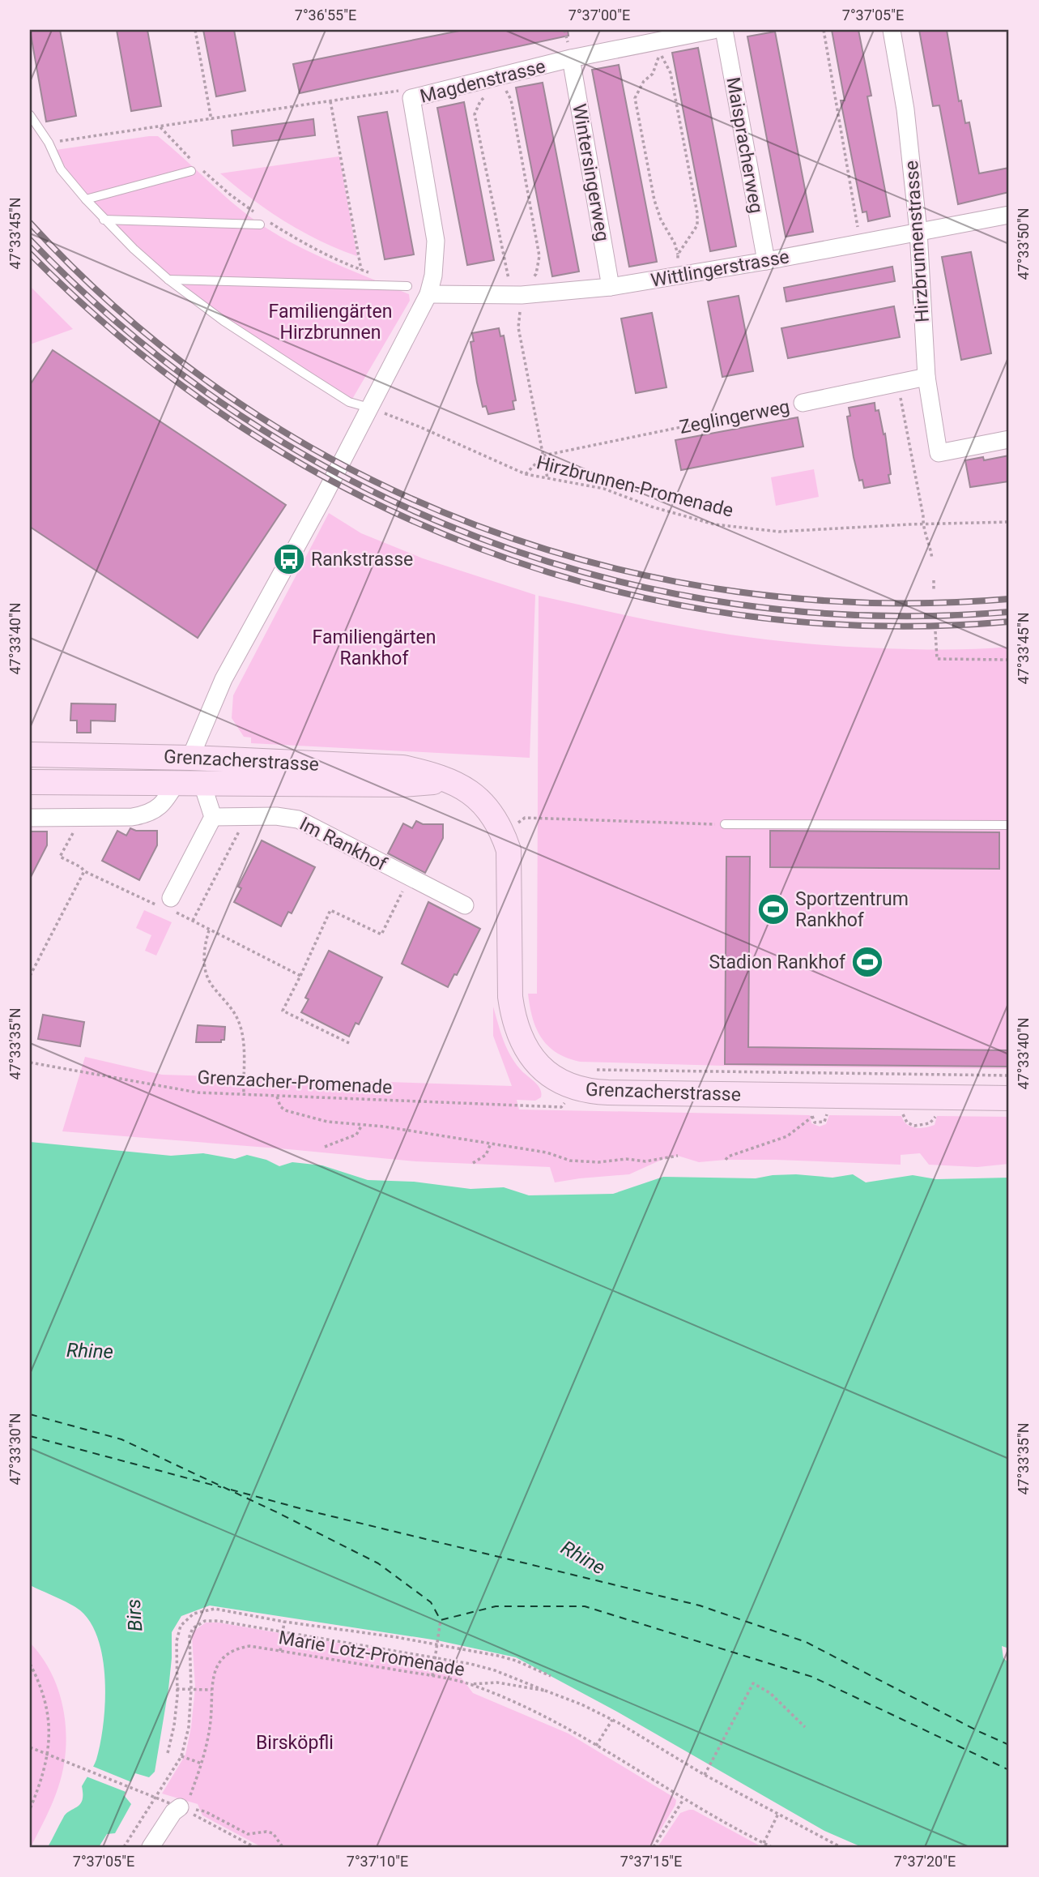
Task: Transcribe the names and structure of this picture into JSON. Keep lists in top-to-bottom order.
{
  "streets": {
    "main road": ["Grenzacherstrasse"],
    "street": [
      "Magdenstrasse",
      "Maispracherweg",
      "Wintersingerweg",
      "Hirzbrunnenstrasse",
      "Wittlingerstrasse",
      "Zeglingerweg",
      "Im Rankhof"
    ],
    "path": ["Hirzbrunnen-Promenade", "Grenzacher-Promenade", "Marie Lotz-Promenade"]
  },
  "crossings": [
    ["Magdenstrasse", "Wintersingerweg"],
    ["Magdenstrasse", "Wittlingerstrasse"],
    ["Maispracherweg", "Wittlingerstrasse"],
    ["Wintersingerweg", "Wittlingerstrasse"],
    ["Hirzbrunnenstrasse", "Wittlingerstrasse"],
    ["Hirzbrunnenstrasse", "Zeglingerweg"]
  ],
  "water": ["Rhine", "Birs"],
  "parks": ["Familiengärten Hirzbrunnen", "Familiengärten Rankhof", "Birsköpfli"],
  "places": {
    "bus stop": ["Rankstrasse"],
    "sports": ["Sportzentrum Rankhof", "Stadion Rankhof"]
  },
  "coordinates": [
    "7°36'55\"E",
    "7°37'00\"E",
    "7°37'05\"E",
    "47°33'45\"N",
    "47°33'50\"N",
    "47°33'40\"N",
    "47°33'35\"N",
    "47°33'30\"N",
    "7°37'10\"E",
    "7°37'15\"E",
    "7°37'20\"E"
  ]
}
